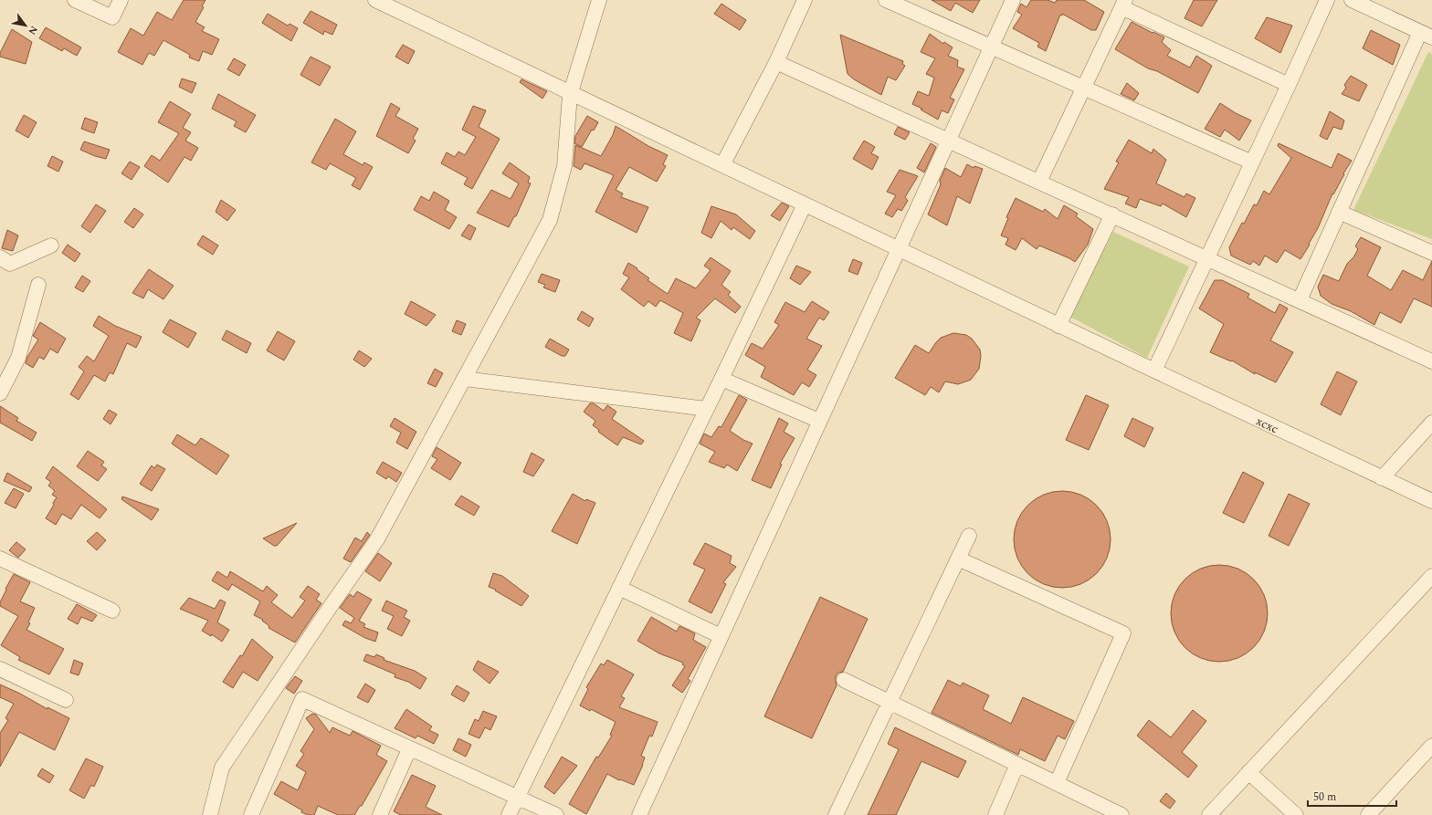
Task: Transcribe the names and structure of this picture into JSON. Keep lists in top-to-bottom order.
{
  "streets": {
    "street": ["xcxc"]
  },
  "scale_bar": "50 m",
  "north": "bottom right"
}
